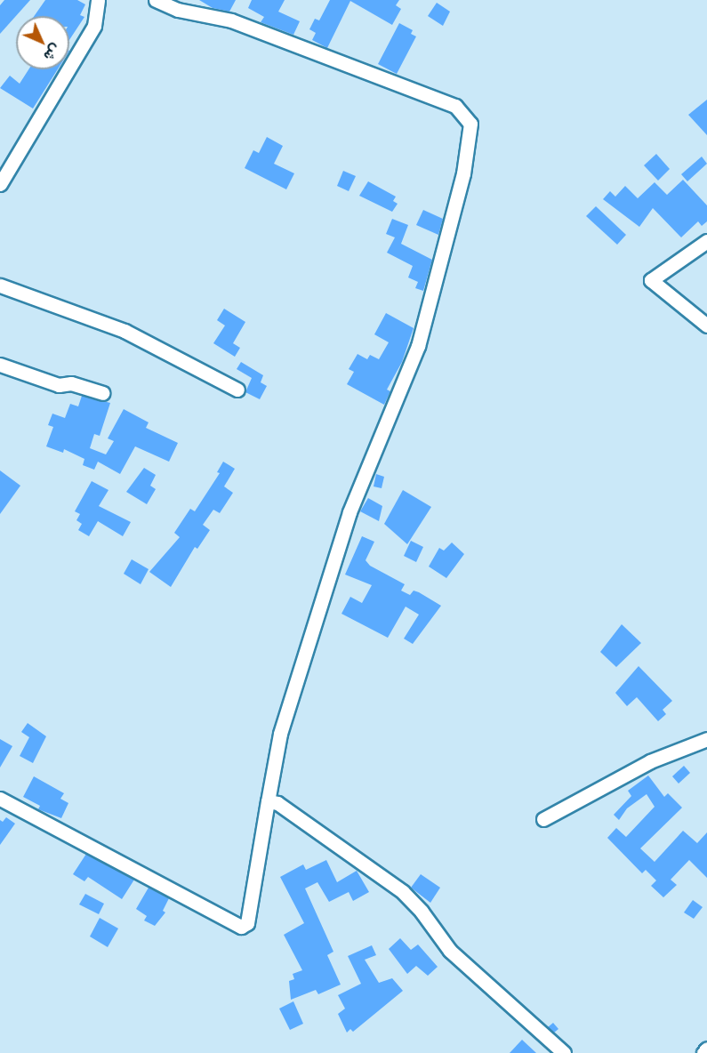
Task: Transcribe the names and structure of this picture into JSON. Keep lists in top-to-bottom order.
{
  "north": "bottom right"
}
